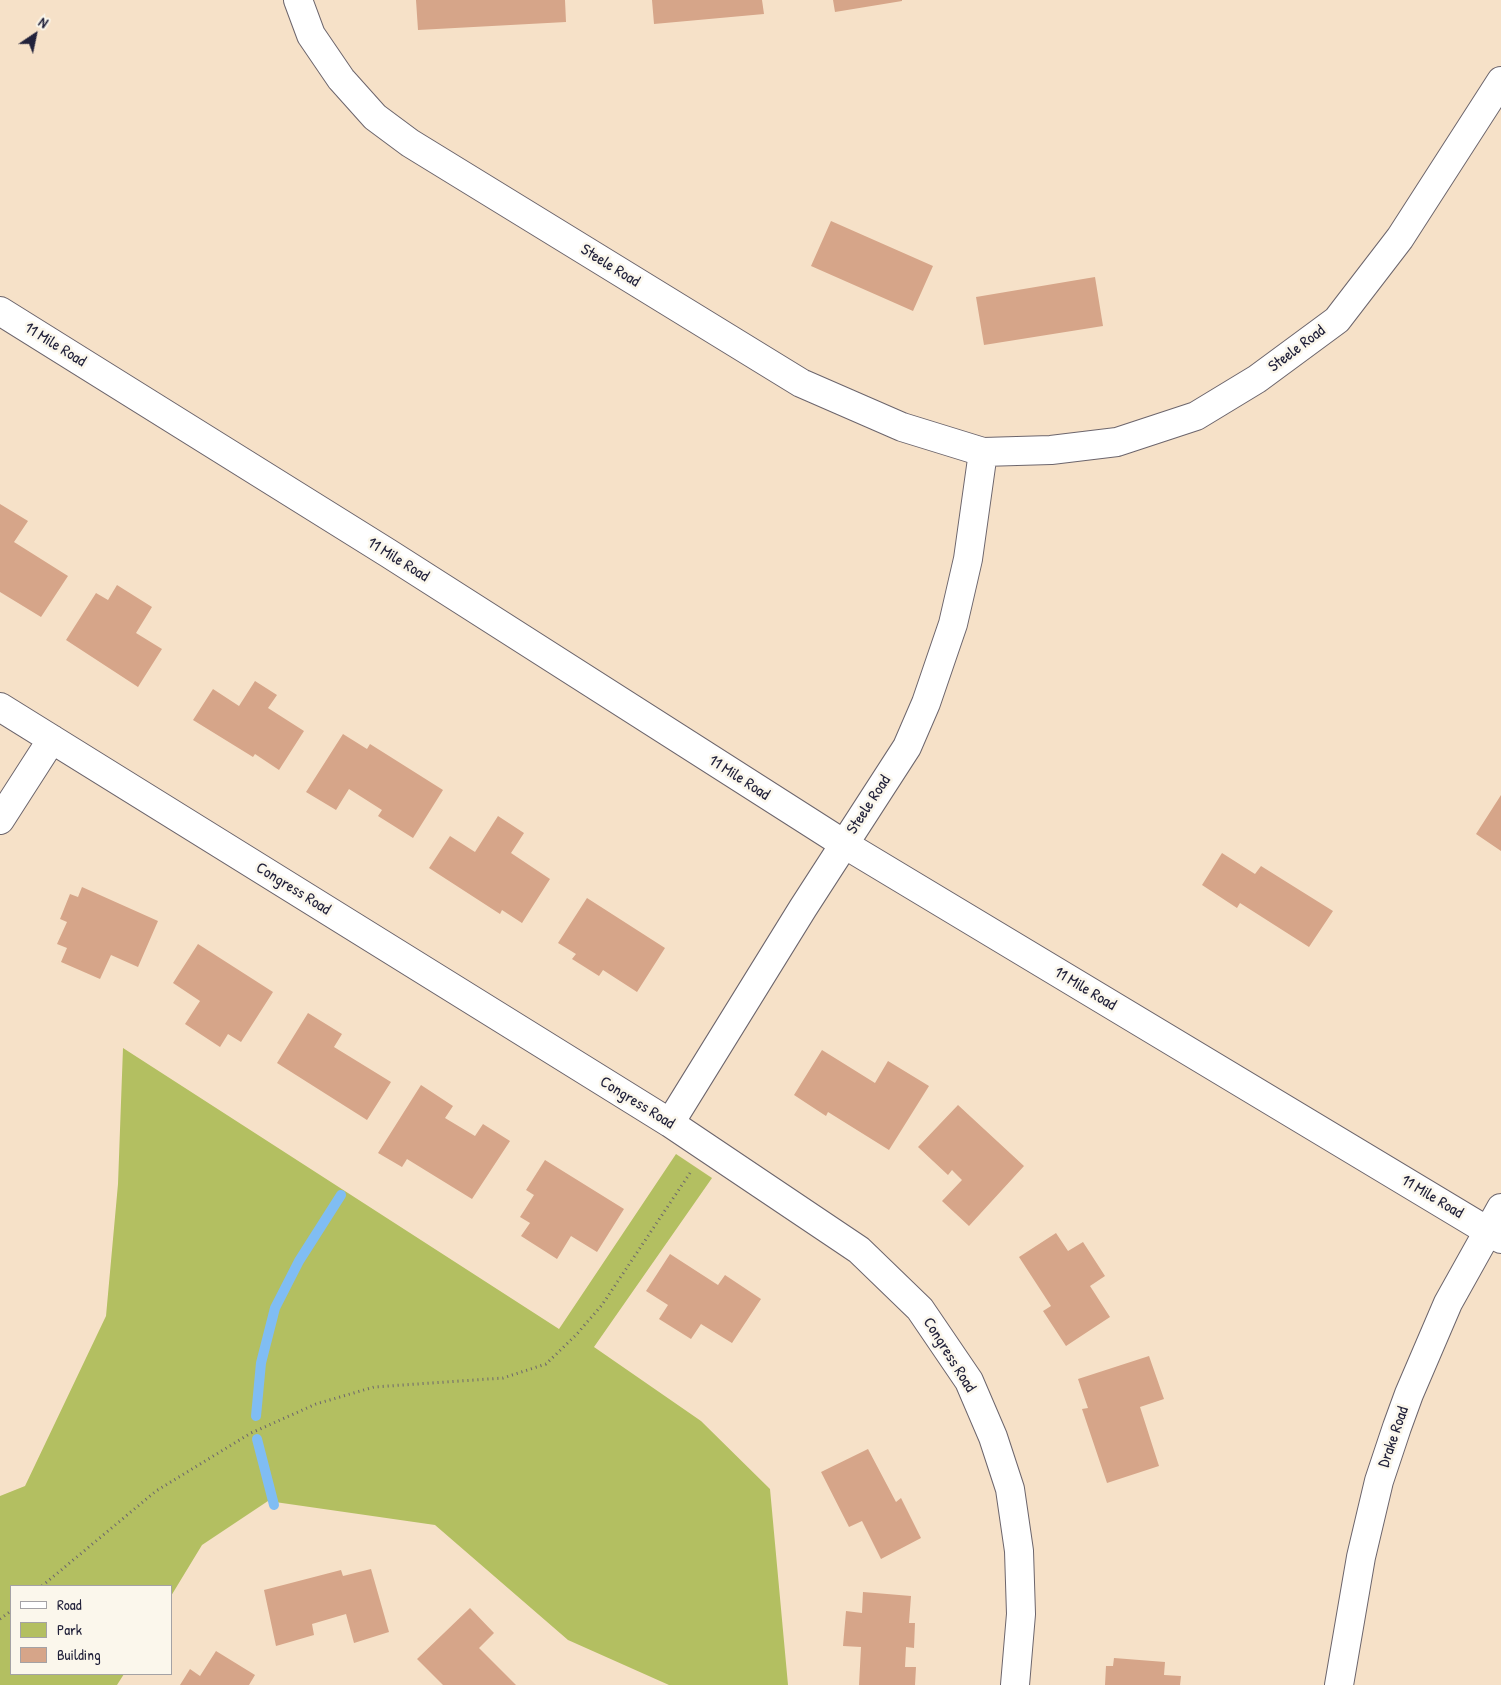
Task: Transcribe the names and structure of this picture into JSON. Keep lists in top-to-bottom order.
{
  "streets": {
    "street": [
      "Steele Road",
      "11 Mile Road",
      "Congress Road",
      "Drake Road"
    ]
  },
  "crossings": [
    ["Steele Road", "11 Mile Road"],
    ["Steele Road", "Congress Road"],
    ["11 Mile Road", "Drake Road"]
  ],
  "legend": ["Road", "Park", "Building"],
  "north": "top right"
}
